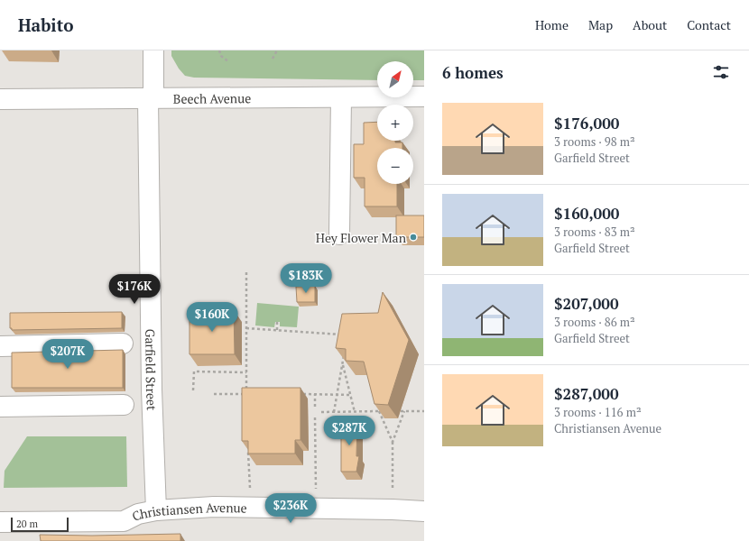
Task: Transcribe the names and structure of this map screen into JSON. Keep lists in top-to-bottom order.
{
  "streets": {
    "street": ["Beech Avenue", "Garfield Street", "Christiansen Avenue"]
  },
  "crossings": [
    ["Beech Avenue", "Garfield Street"],
    ["Garfield Street", "Christiansen Avenue"]
  ],
  "places": ["Hey Flower Man"],
  "scale_bar": "20 m",
  "north": "top right",
  "page": {
    "header": "Habito",
    "nav": [
      "Home",
      "Map",
      "About",
      "Contact"
    ],
    "heading": "6 homes",
    "map_buttons": ["+", "−"],
    "list": [
      {
        "name": "$176,000",
        "note": "3 rooms · 98 m² · Garfield Street"
      },
      {
        "name": "$160,000",
        "note": "3 rooms · 83 m² · Garfield Street"
      },
      {
        "name": "$207,000",
        "note": "3 rooms · 86 m² · Garfield Street"
      },
      {
        "name": "$287,000",
        "note": "3 rooms · 116 m² · Christiansen Avenue"
      }
    ],
    "price": [
      "$183K",
      "$176K",
      "$160K",
      "$207K",
      "$287K",
      "$236K"
    ],
    "scale": "20 m"
  }
}
